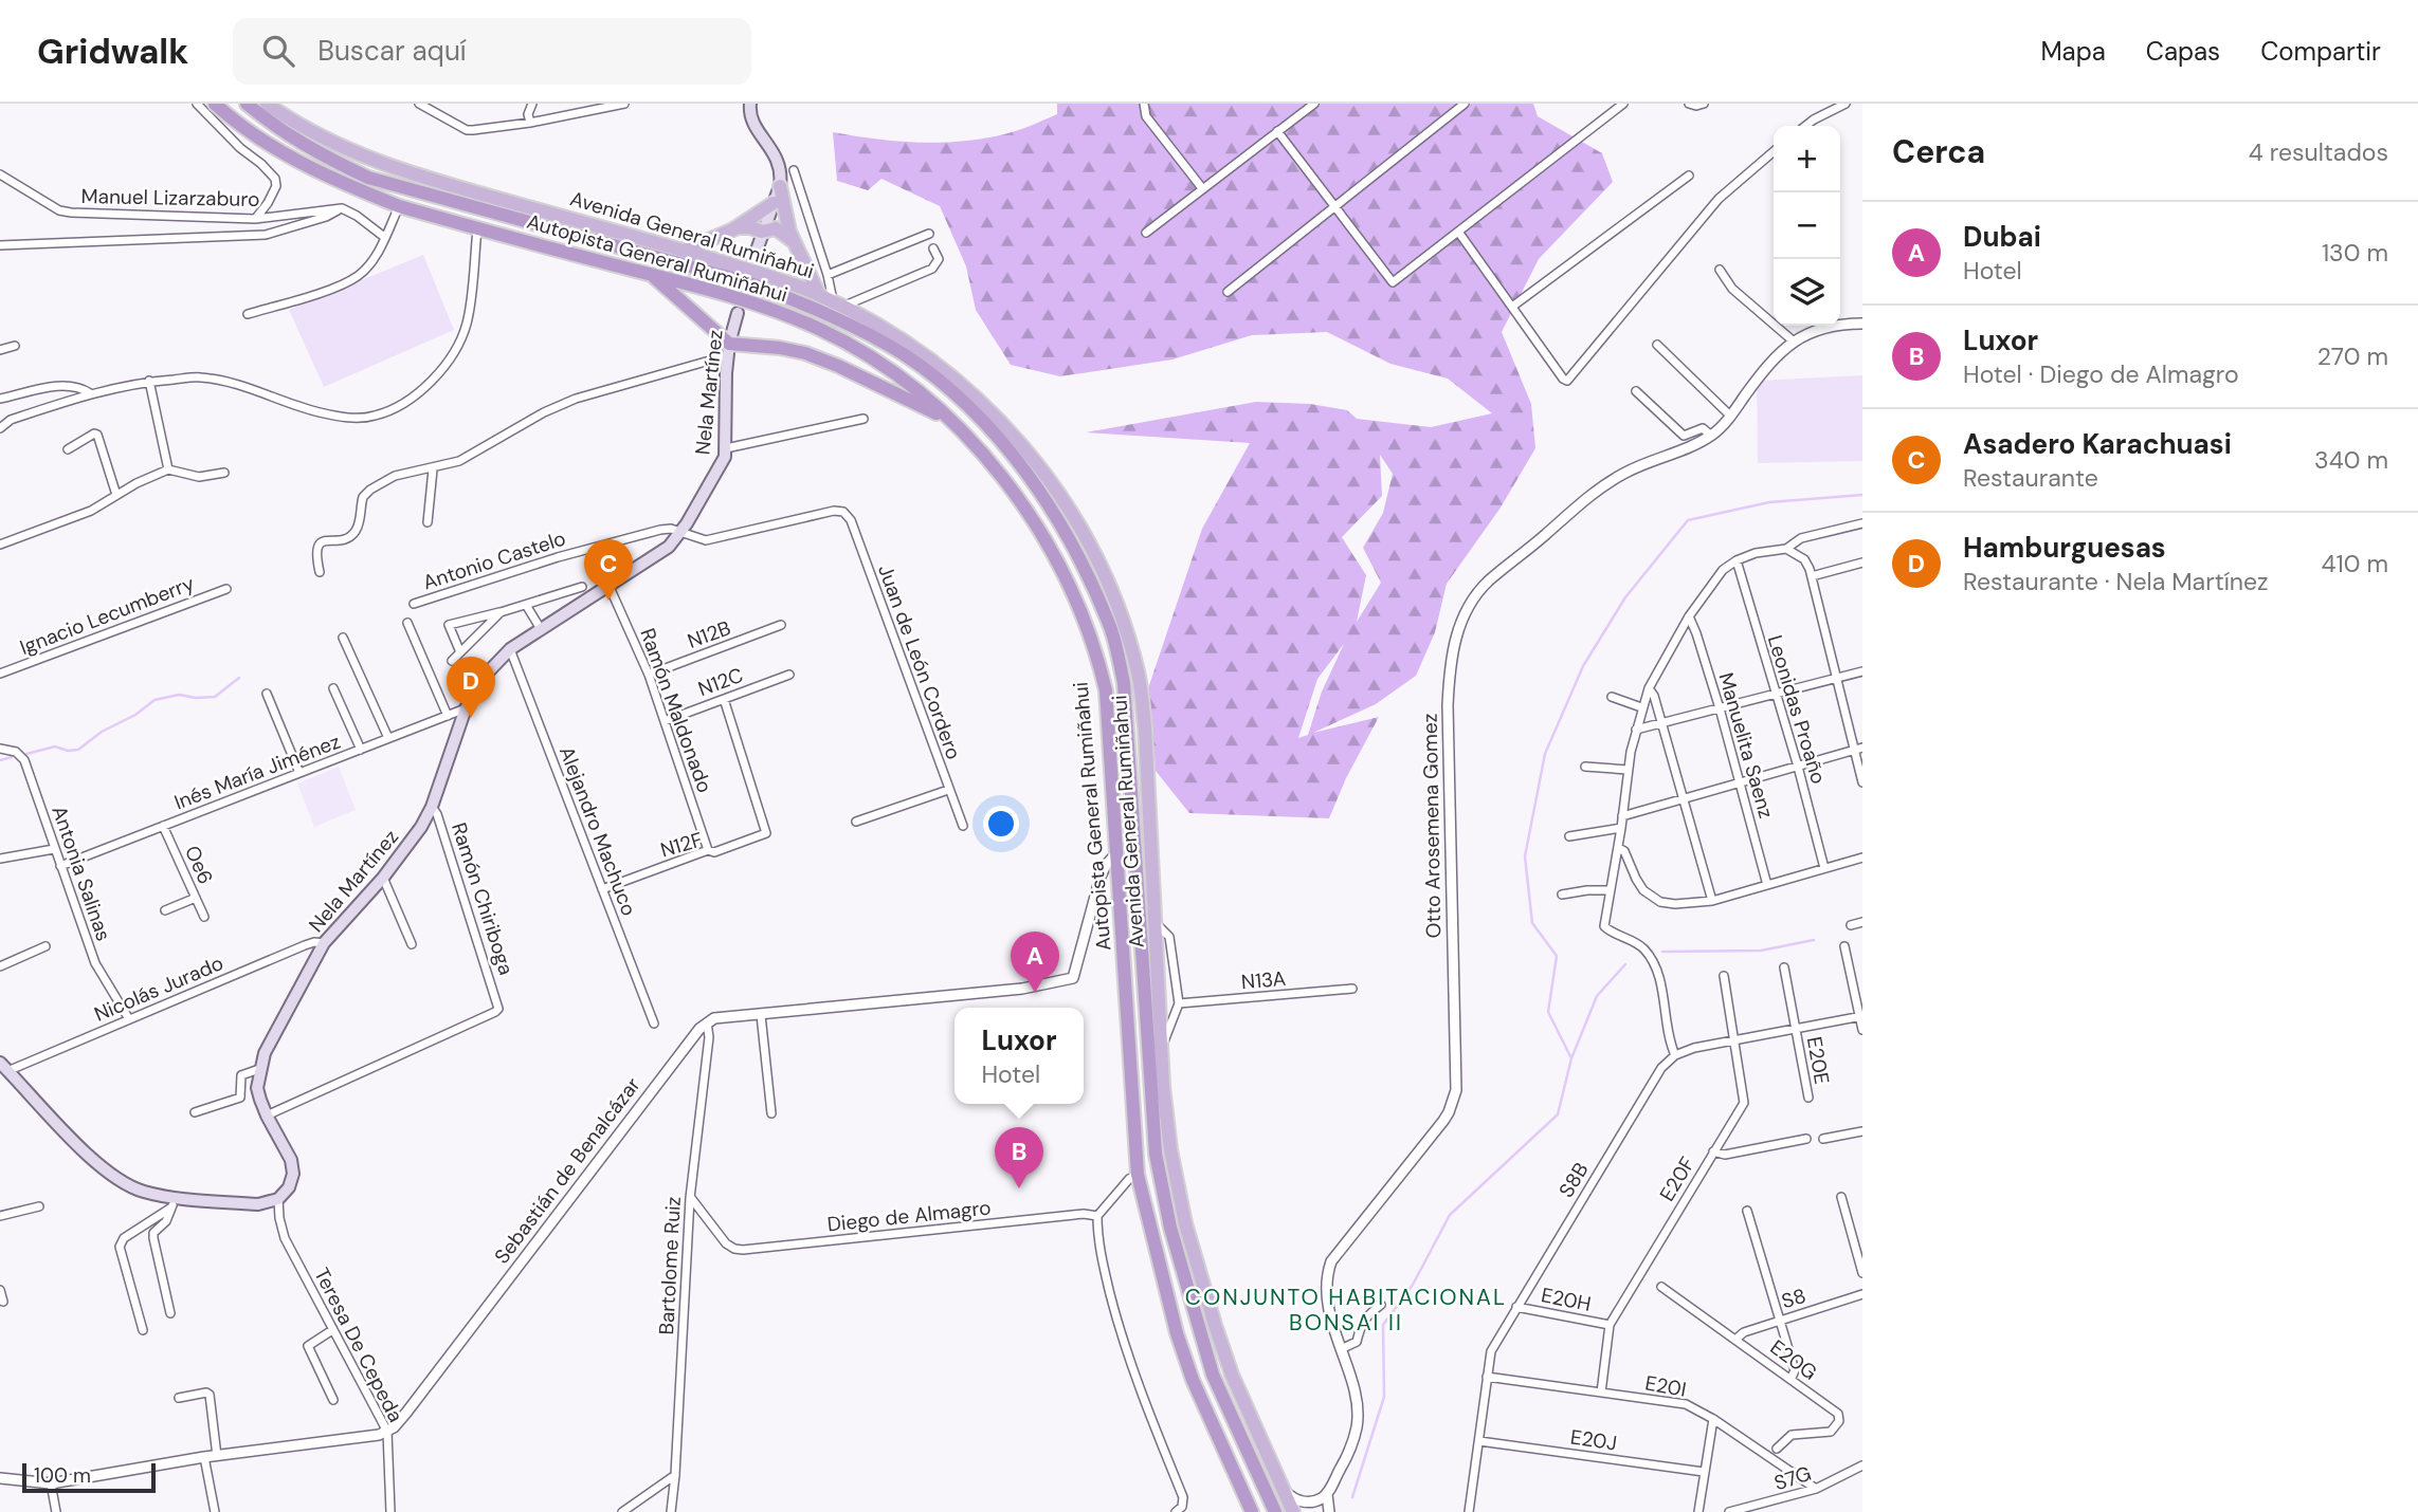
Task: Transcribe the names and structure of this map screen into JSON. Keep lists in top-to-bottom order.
{
  "streets": {
    "highway": ["Autopista General Rumiñahui"],
    "main road": ["Avenida General Rumiñahui", "Nela Martínez"],
    "street": [
      "Manuel Lizarzaburo",
      "Antonio Castelo",
      "Ignacio Lecumberry",
      "N12B",
      "Juan de León Cordero",
      "N12C",
      "Leonidas Proaño",
      "Ramón Maldonado",
      "Manuelita Saenz",
      "Inés María Jiménez",
      "Otto Arosemena Gomez",
      "Alejandro Machuco",
      "N12F",
      "Oe6",
      "Antonia Salinas",
      "Ramón Chiriboga",
      "N13A",
      "Nicolás Jurado",
      "E20E",
      "Sebastián de Benalcázar",
      "E20F",
      "S8B",
      "Diego de Almagro",
      "Bartolome Ruiz",
      "S8",
      "E20H",
      "Teresa De Cepeda",
      "E20G",
      "E20I",
      "E20J",
      "S7G"
    ]
  },
  "crossings": [
    ["Nela Martínez", "Antonio Castelo"],
    ["Nela Martínez", "Ramón Maldonado"],
    ["Nela Martínez", "Inés María Jiménez"],
    ["Nela Martínez", "Alejandro Machuco"],
    ["Nela Martínez", "Ramón Chiriboga"],
    ["Nela Martínez", "Nicolás Jurado"],
    ["Nela Martínez", "Teresa De Cepeda"],
    ["Antonio Castelo", "Juan de León Cordero"],
    ["N12B", "Ramón Maldonado"],
    ["N12C", "Ramón Maldonado"],
    ["N12C", "N12F"],
    ["Ramón Maldonado", "N12F"],
    ["Inés María Jiménez", "Oe6"],
    ["Inés María Jiménez", "Antonia Salinas"],
    ["Alejandro Machuco", "N12F"],
    ["Antonia Salinas", "Nicolás Jurado"],
    ["Sebastián de Benalcázar", "Bartolome Ruiz"],
    ["Sebastián de Benalcázar", "Teresa De Cepeda"],
    ["E20F", "E20H"],
    ["E20F", "E20I"],
    ["S8B", "E20H"],
    ["S8B", "E20I"],
    ["S8B", "E20J"],
    ["Diego de Almagro", "Bartolome Ruiz"],
    ["S8", "E20G"],
    ["E20I", "S7G"]
  ],
  "districts": ["CONJUNTO HABITACIONAL BONSAI II"],
  "scale_bar": "100 m",
  "page": {
    "header": "Gridwalk",
    "search": "Buscar aquí",
    "nav": ["Mapa", "Capas", "Compartir"],
    "heading": ["Cerca", "4 resultados"],
    "map_buttons": ["+", "−"],
    "list": [
      {
        "mark": "A",
        "name": "Dubai",
        "note": "Hotel",
        "value": "130 m"
      },
      {
        "mark": "B",
        "name": "Luxor",
        "note": "Hotel · Diego de Almagro",
        "value": "270 m"
      },
      {
        "mark": "C",
        "name": "Asadero Karachuasi",
        "note": "Restaurante",
        "value": "340 m"
      },
      {
        "mark": "D",
        "name": "Hamburguesas",
        "note": "Restaurante · Nela Martínez",
        "value": "410 m"
      }
    ],
    "pins": [
      "C",
      "D",
      "A",
      "B"
    ],
    "popup": ["Luxor", "Hotel"],
    "scale": "100 m"
  }
}
